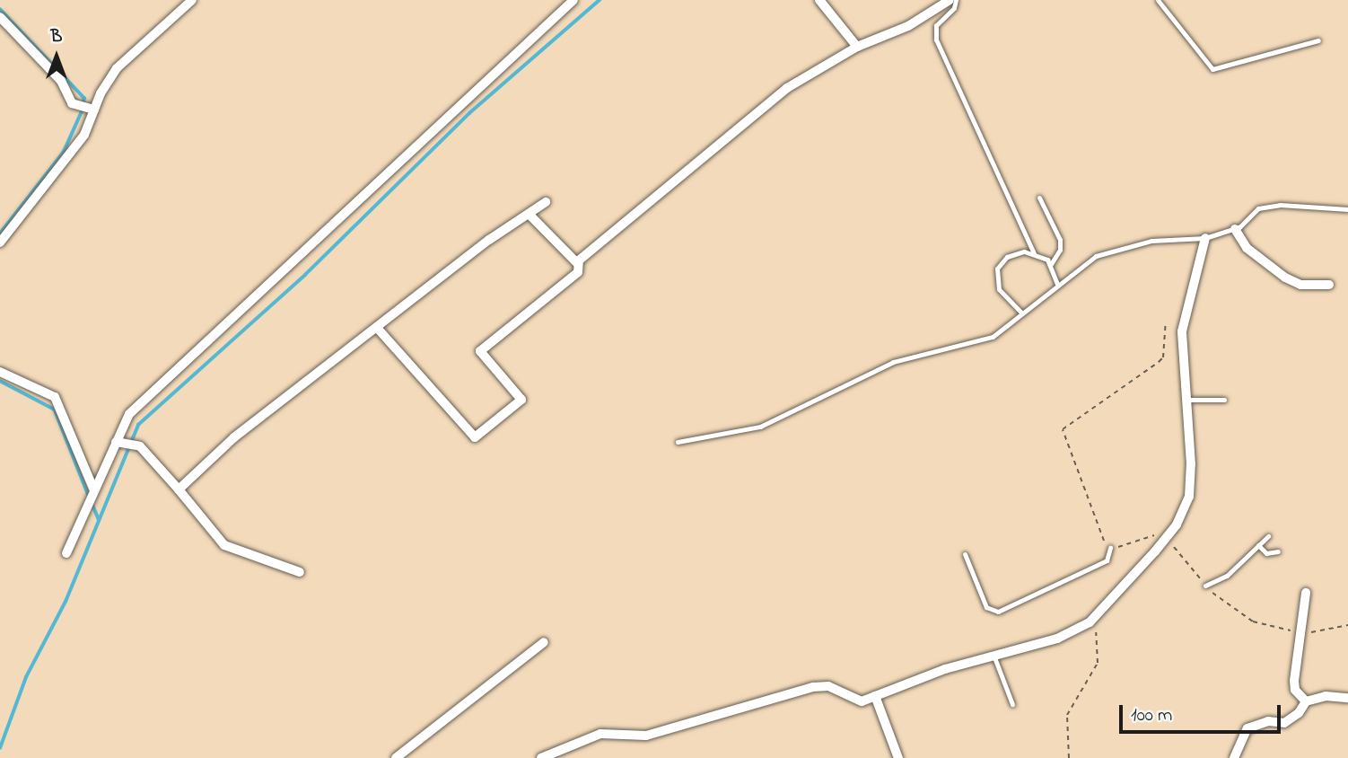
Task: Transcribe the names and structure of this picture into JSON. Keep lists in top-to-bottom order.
{
  "scale_bar": "100 m",
  "north": "top"
}
